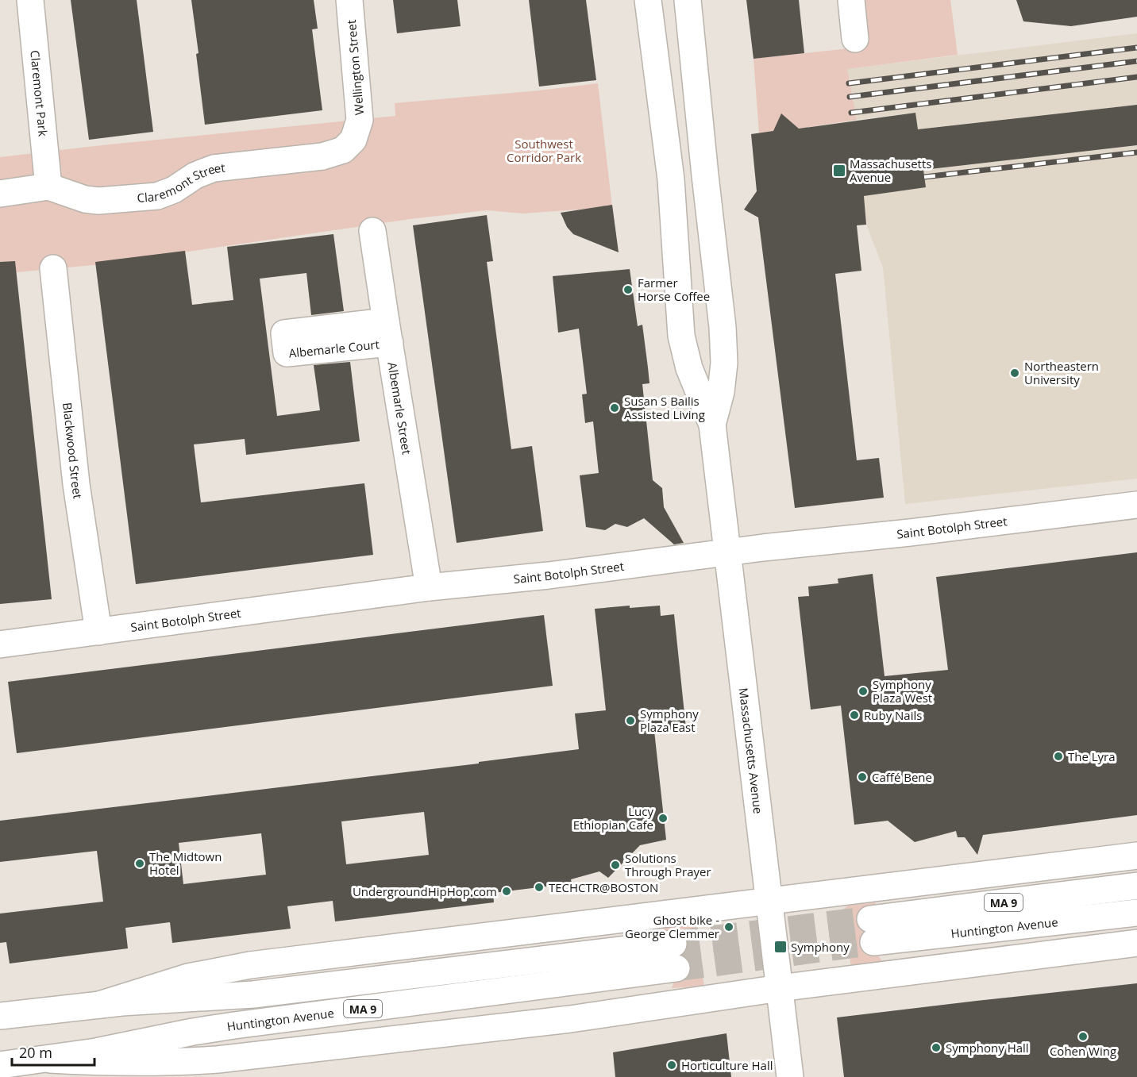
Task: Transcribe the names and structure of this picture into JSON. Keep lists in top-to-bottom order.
{
  "streets": {
    "main road": [
      "Wellington Street",
      "Claremont Park",
      "Claremont Street",
      "Albemarle Street",
      "Blackwood Street",
      "Saint Botolph Street",
      "Massachusetts Avenue",
      "MA 9",
      "Huntington Avenue"
    ]
  },
  "crossings": [
    ["Wellington Street", "Claremont Street"],
    ["Claremont Park", "Claremont Street"],
    ["Albemarle Street", "Saint Botolph Street"],
    ["Blackwood Street", "Saint Botolph Street"],
    ["Saint Botolph Street", "Massachusetts Avenue"]
  ],
  "parks": ["Southwest Corridor Park"],
  "places": {
    "transit": ["Massachusetts Avenue", "Symphony"],
    "other": [
      "Farmer Horse Coffee",
      "Northeastern University",
      "Susan S Bailis Assisted Living",
      "Symphony Plaza West",
      "Ruby Nails",
      "Symphony Plaza East",
      "The Lyra",
      "Caffé Bene",
      "Lucy Ethiopian Cafe",
      "The Midtown Hotel",
      "Solutions Through Prayer",
      "TECHCTR@BOSTON",
      "UndergroundHipHop.com",
      "Ghost bike - George Clemmer",
      "Cohen Wing",
      "Symphony Hall",
      "Horticulture Hall"
    ]
  },
  "scale_bar": "20 m"
}
